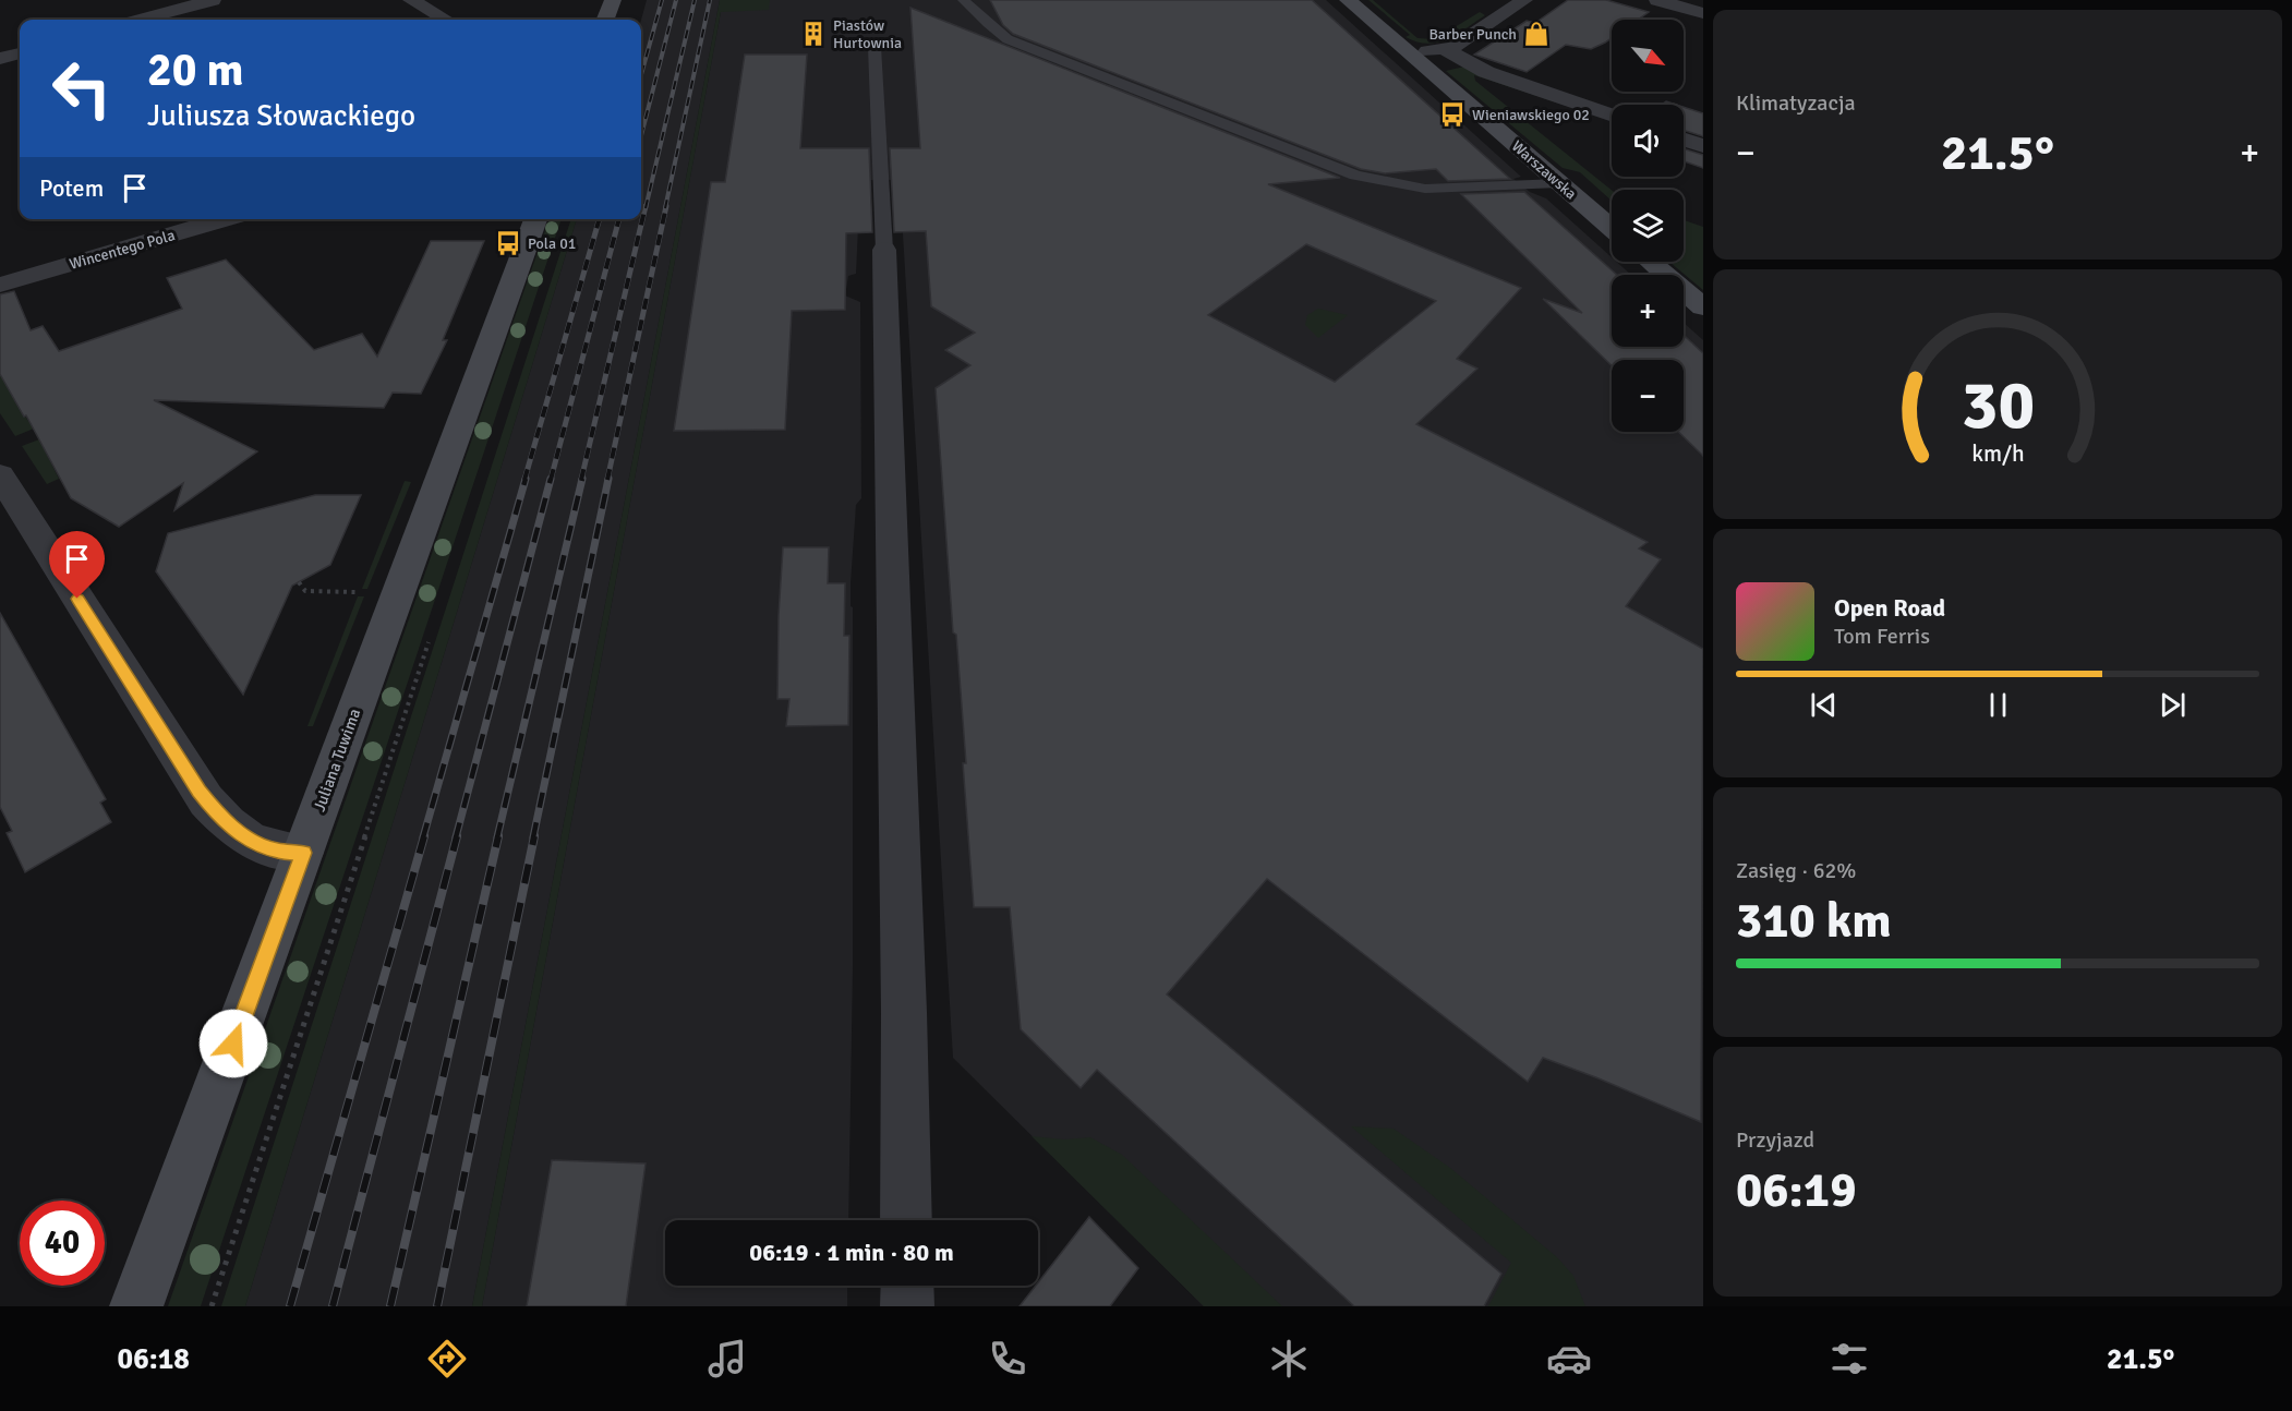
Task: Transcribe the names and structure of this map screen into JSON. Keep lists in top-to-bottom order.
{
  "streets": {
    "street": ["Warszawska", "Wincentego Pola", "Juliana Tuwima"]
  },
  "places": {
    "building": ["Piastów Hurtownia"],
    "shop": ["Barber Punch"],
    "bus stop": ["Wieniawskiego 02", "Pola 01"]
  },
  "north": "bottom right",
  "page": {
    "tile": [
      "Klimatyzacja",
      ["Zasięg · 62%", "310 km"],
      ["Przyjazd", "06:19"]
    ],
    "map_buttons": ["+", "−"],
    "turn": ["20 m", "Juliusza Słowackiego"],
    "heat": ["−", "21.5°", "+"],
    "then": "Potem",
    "song": ["Open Road", "Tom Ferris"],
    "limit": "40",
    "trip": "06:19 · 1 min · 80 m",
    "tabs": ["06:18", "21.5°"],
    "gauge": ["30", "km/h"]
  }
}
